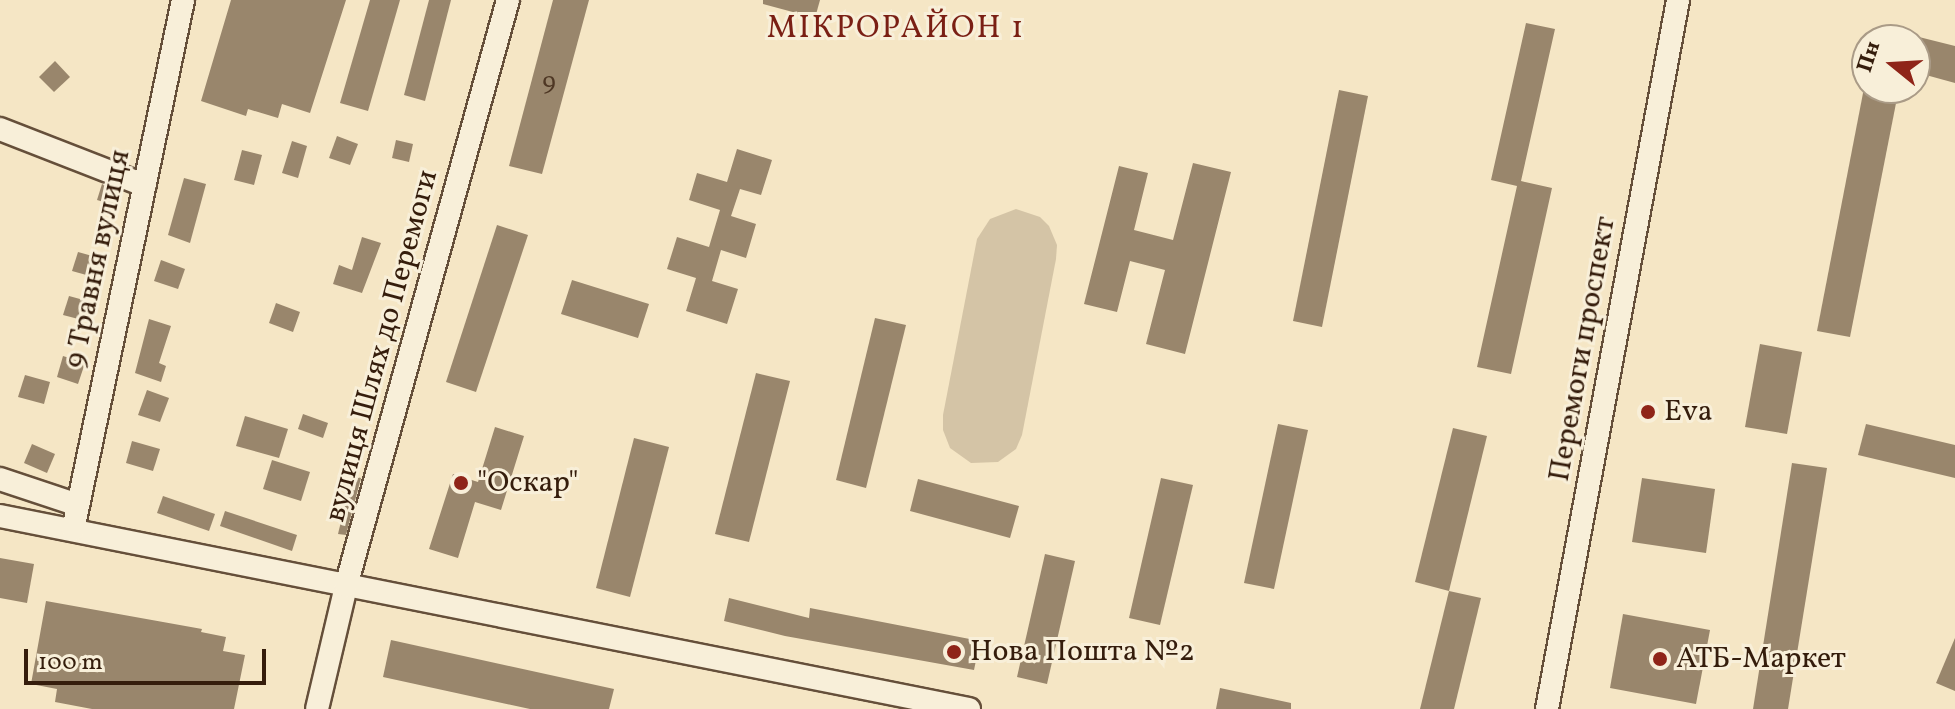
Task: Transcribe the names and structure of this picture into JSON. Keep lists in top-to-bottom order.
{
  "streets": {
    "street": ["9 Травня вулиця", "вулиця Шлях до Перемоги", "Перемоги проспект"]
  },
  "districts": ["МІКРОРАЙОН 1"],
  "places": [
    "Eva",
    "\"Оскар\"",
    "Нова Пошта №2",
    "АТБ-Маркет"
  ],
  "house_numbers": ["9"],
  "scale_bar": "100 m",
  "north": "left"
}
